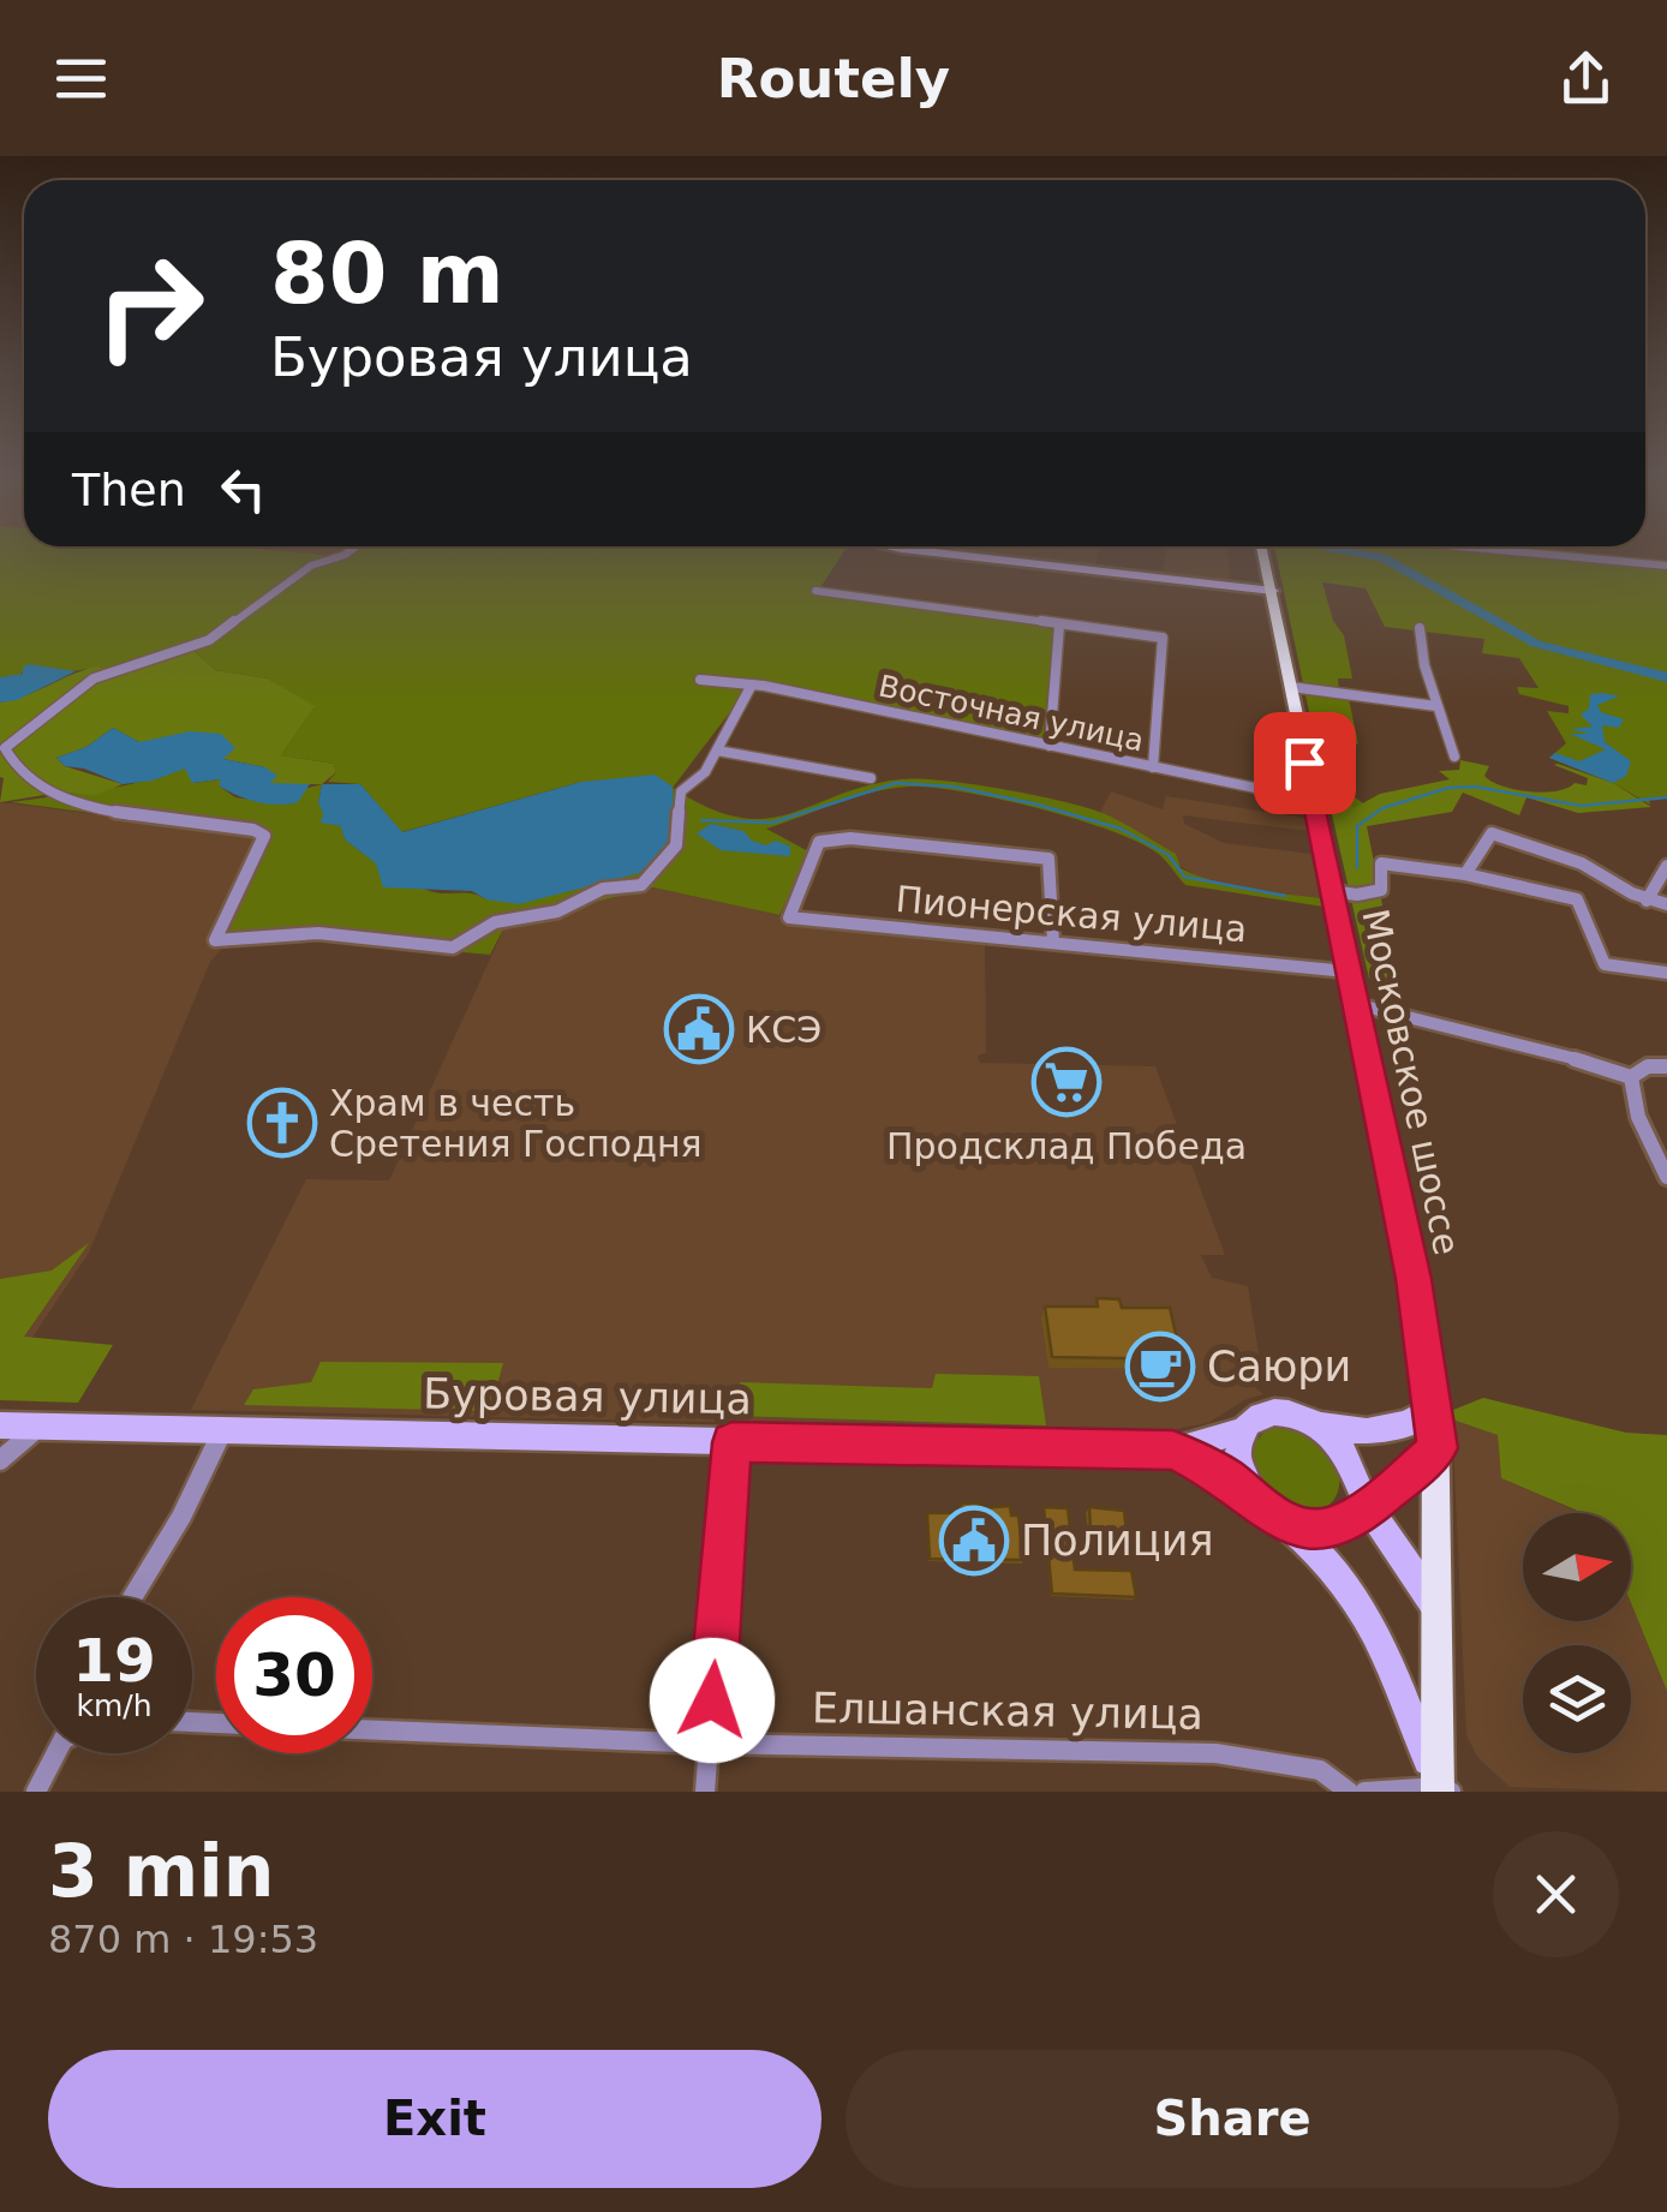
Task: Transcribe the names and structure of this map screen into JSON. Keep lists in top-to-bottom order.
{
  "streets": {
    "main road": ["Московское шоссе", "Буровая улица"],
    "street": ["Восточная улица", "Пионерская улица", "Елшанская улица"]
  },
  "crossings": [
    ["Восточная улица", "Московское шоссе"],
    ["Пионерская улица", "Московское шоссе"],
    ["Московское шоссе", "Буровая улица"]
  ],
  "places": {
    "public building": ["КСЭ", "Полиция"],
    "supermarket": ["Продсклад Победа"],
    "church": ["Храм в честь Сретения Господня"],
    "cafe": ["Саюри"]
  },
  "north": "right",
  "page": {
    "header": "Routely",
    "turn": ["80 m", "Буровая улица"],
    "then": "Then",
    "speed": "19 km/h",
    "limit": "30",
    "heading": ["3 min", "870 m · 19:53"],
    "buttons": ["Exit", "Share"]
  }
}
